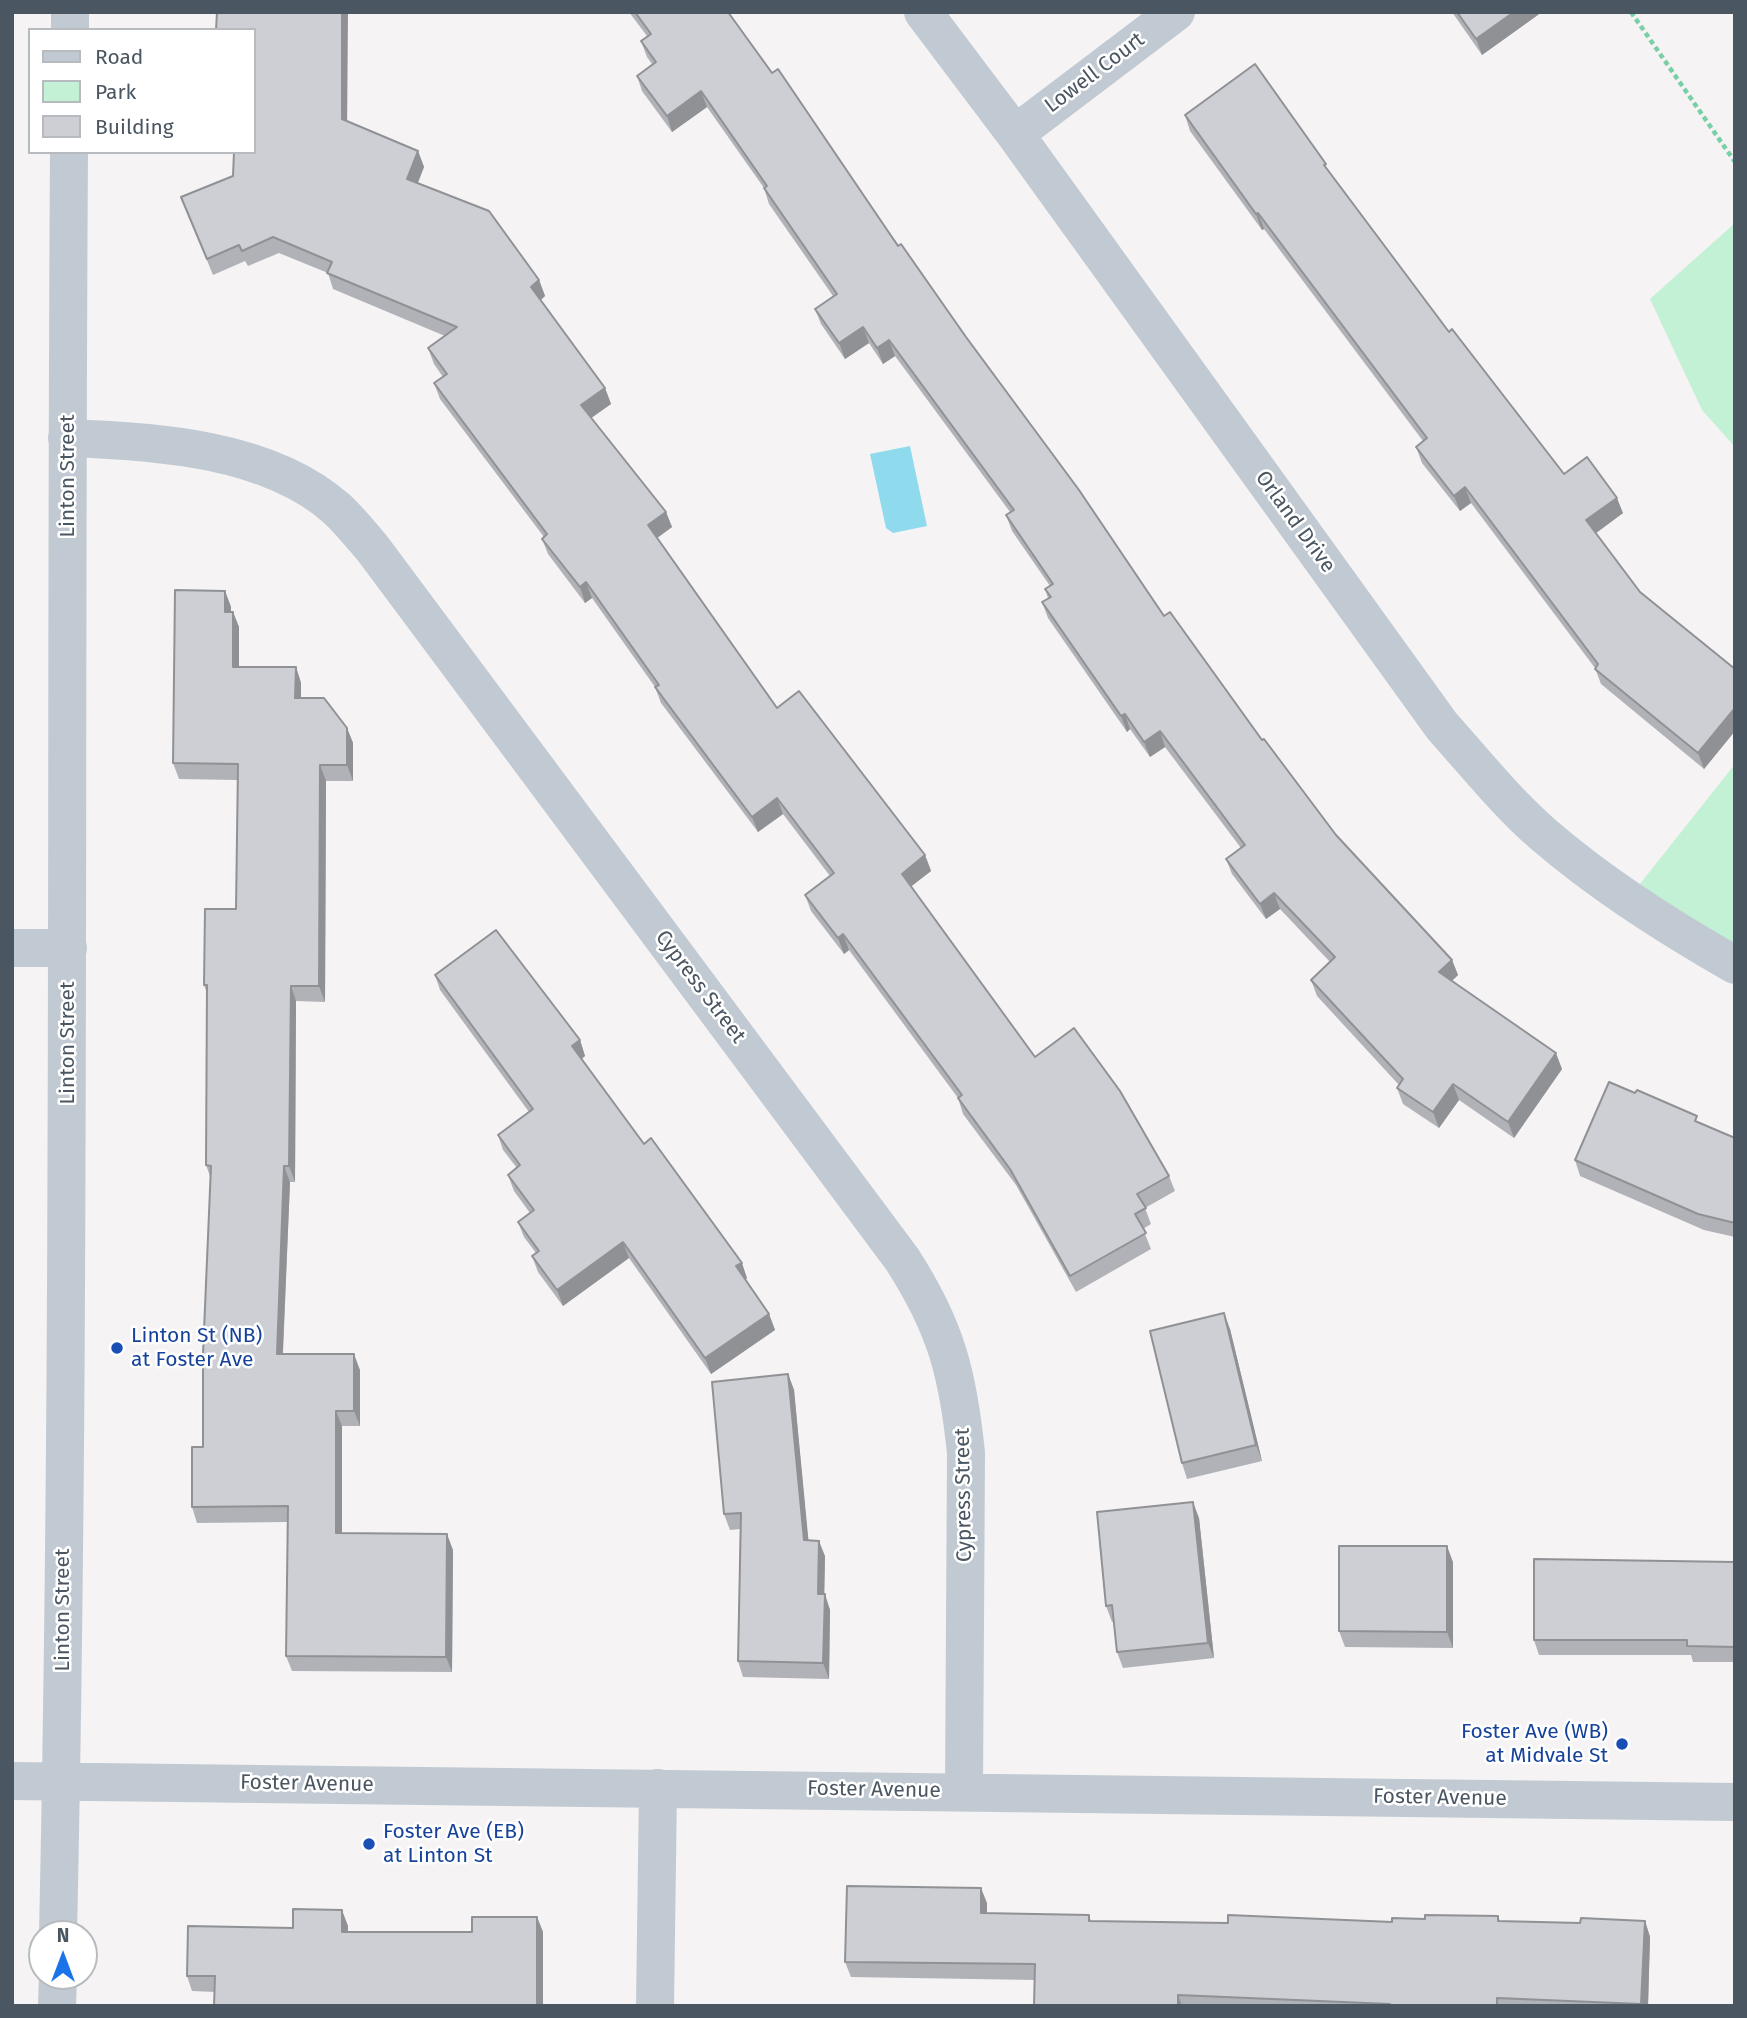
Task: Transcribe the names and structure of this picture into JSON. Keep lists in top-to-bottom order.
{
  "streets": {
    "street": [
      "Lowell Court",
      "Linton Street",
      "Orland Drive",
      "Cypress Street",
      "Foster Avenue"
    ]
  },
  "crossings": [
    ["Lowell Court", "Orland Drive"],
    ["Linton Street", "Cypress Street"],
    ["Linton Street", "Foster Avenue"],
    ["Cypress Street", "Foster Avenue"]
  ],
  "places": ["Linton St (NB) at Foster Ave", "Foster Ave (WB) at Midvale St", "Foster Ave (EB) at Linton St"],
  "legend": ["Road", "Park", "Building"],
  "north": "top"
}
